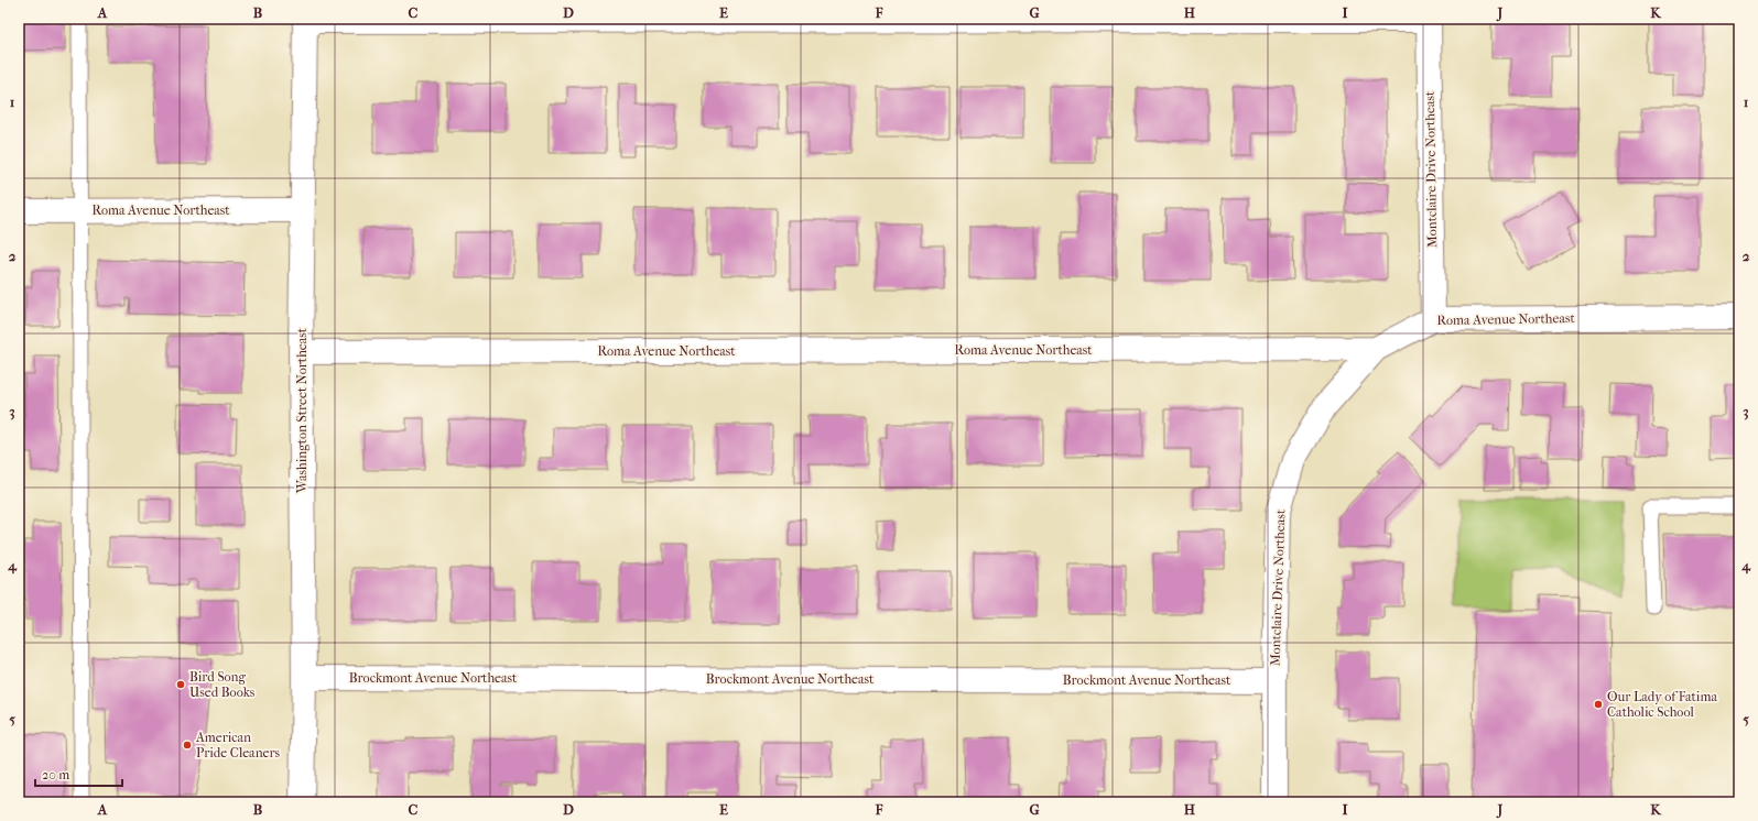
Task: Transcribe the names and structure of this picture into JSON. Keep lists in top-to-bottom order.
{
  "streets": {
    "street": [
      "Montclaire Drive Northeast",
      "Roma Avenue Northeast",
      "Washington Street Northeast",
      "Brockmont Avenue Northeast"
    ]
  },
  "crossings": [
    ["Montclaire Drive Northeast", "Roma Avenue Northeast"],
    ["Montclaire Drive Northeast", "Brockmont Avenue Northeast"],
    ["Roma Avenue Northeast", "Washington Street Northeast"],
    ["Washington Street Northeast", "Brockmont Avenue Northeast"]
  ],
  "places": ["Bird Song Used Books", "Our Lady of Fatima Catholic School", "American Pride Cleaners"],
  "scale_bar": "20 m",
  "grid": {
    "columns": [
      "A",
      "B",
      "C",
      "D",
      "E",
      "F",
      "G",
      "H",
      "I",
      "J",
      "K"
    ],
    "rows": [
      "1",
      "2",
      "3",
      "4",
      "5"
    ]
  }
}
